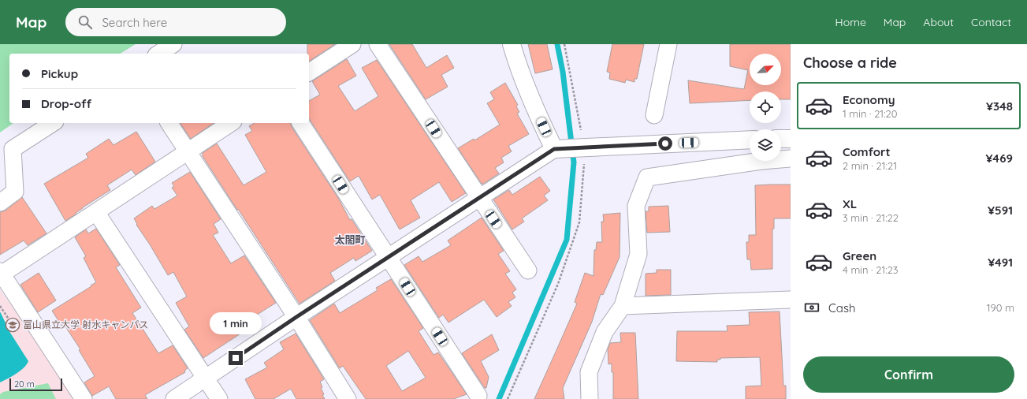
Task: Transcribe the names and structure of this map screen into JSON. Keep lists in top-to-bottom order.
{
  "districts": ["太閤町"],
  "places": {
    "school or university": ["富山県立大学 射水キャンパス"]
  },
  "scale_bar": "20 m",
  "north": "top right",
  "page": {
    "header": "Map",
    "search": "Search here",
    "nav": [
      "Home",
      "Map",
      "About",
      "Contact"
    ],
    "heading": "Choose a ride",
    "banner": ["Pickup", "Drop-off"],
    "list": [
      {
        "name": "Economy",
        "note": "1 min · 21:20",
        "value": "¥348"
      },
      {
        "name": "Comfort",
        "note": "2 min · 21:21",
        "value": "¥469"
      },
      {
        "name": "XL",
        "note": "3 min · 21:22",
        "value": "¥591"
      },
      {
        "name": "Green",
        "note": "4 min · 21:23",
        "value": "¥491"
      }
    ],
    "pay": ["Cash", "190 m"],
    "bubble": "1 min",
    "buttons": "Confirm",
    "scale": "20 m"
  }
}
